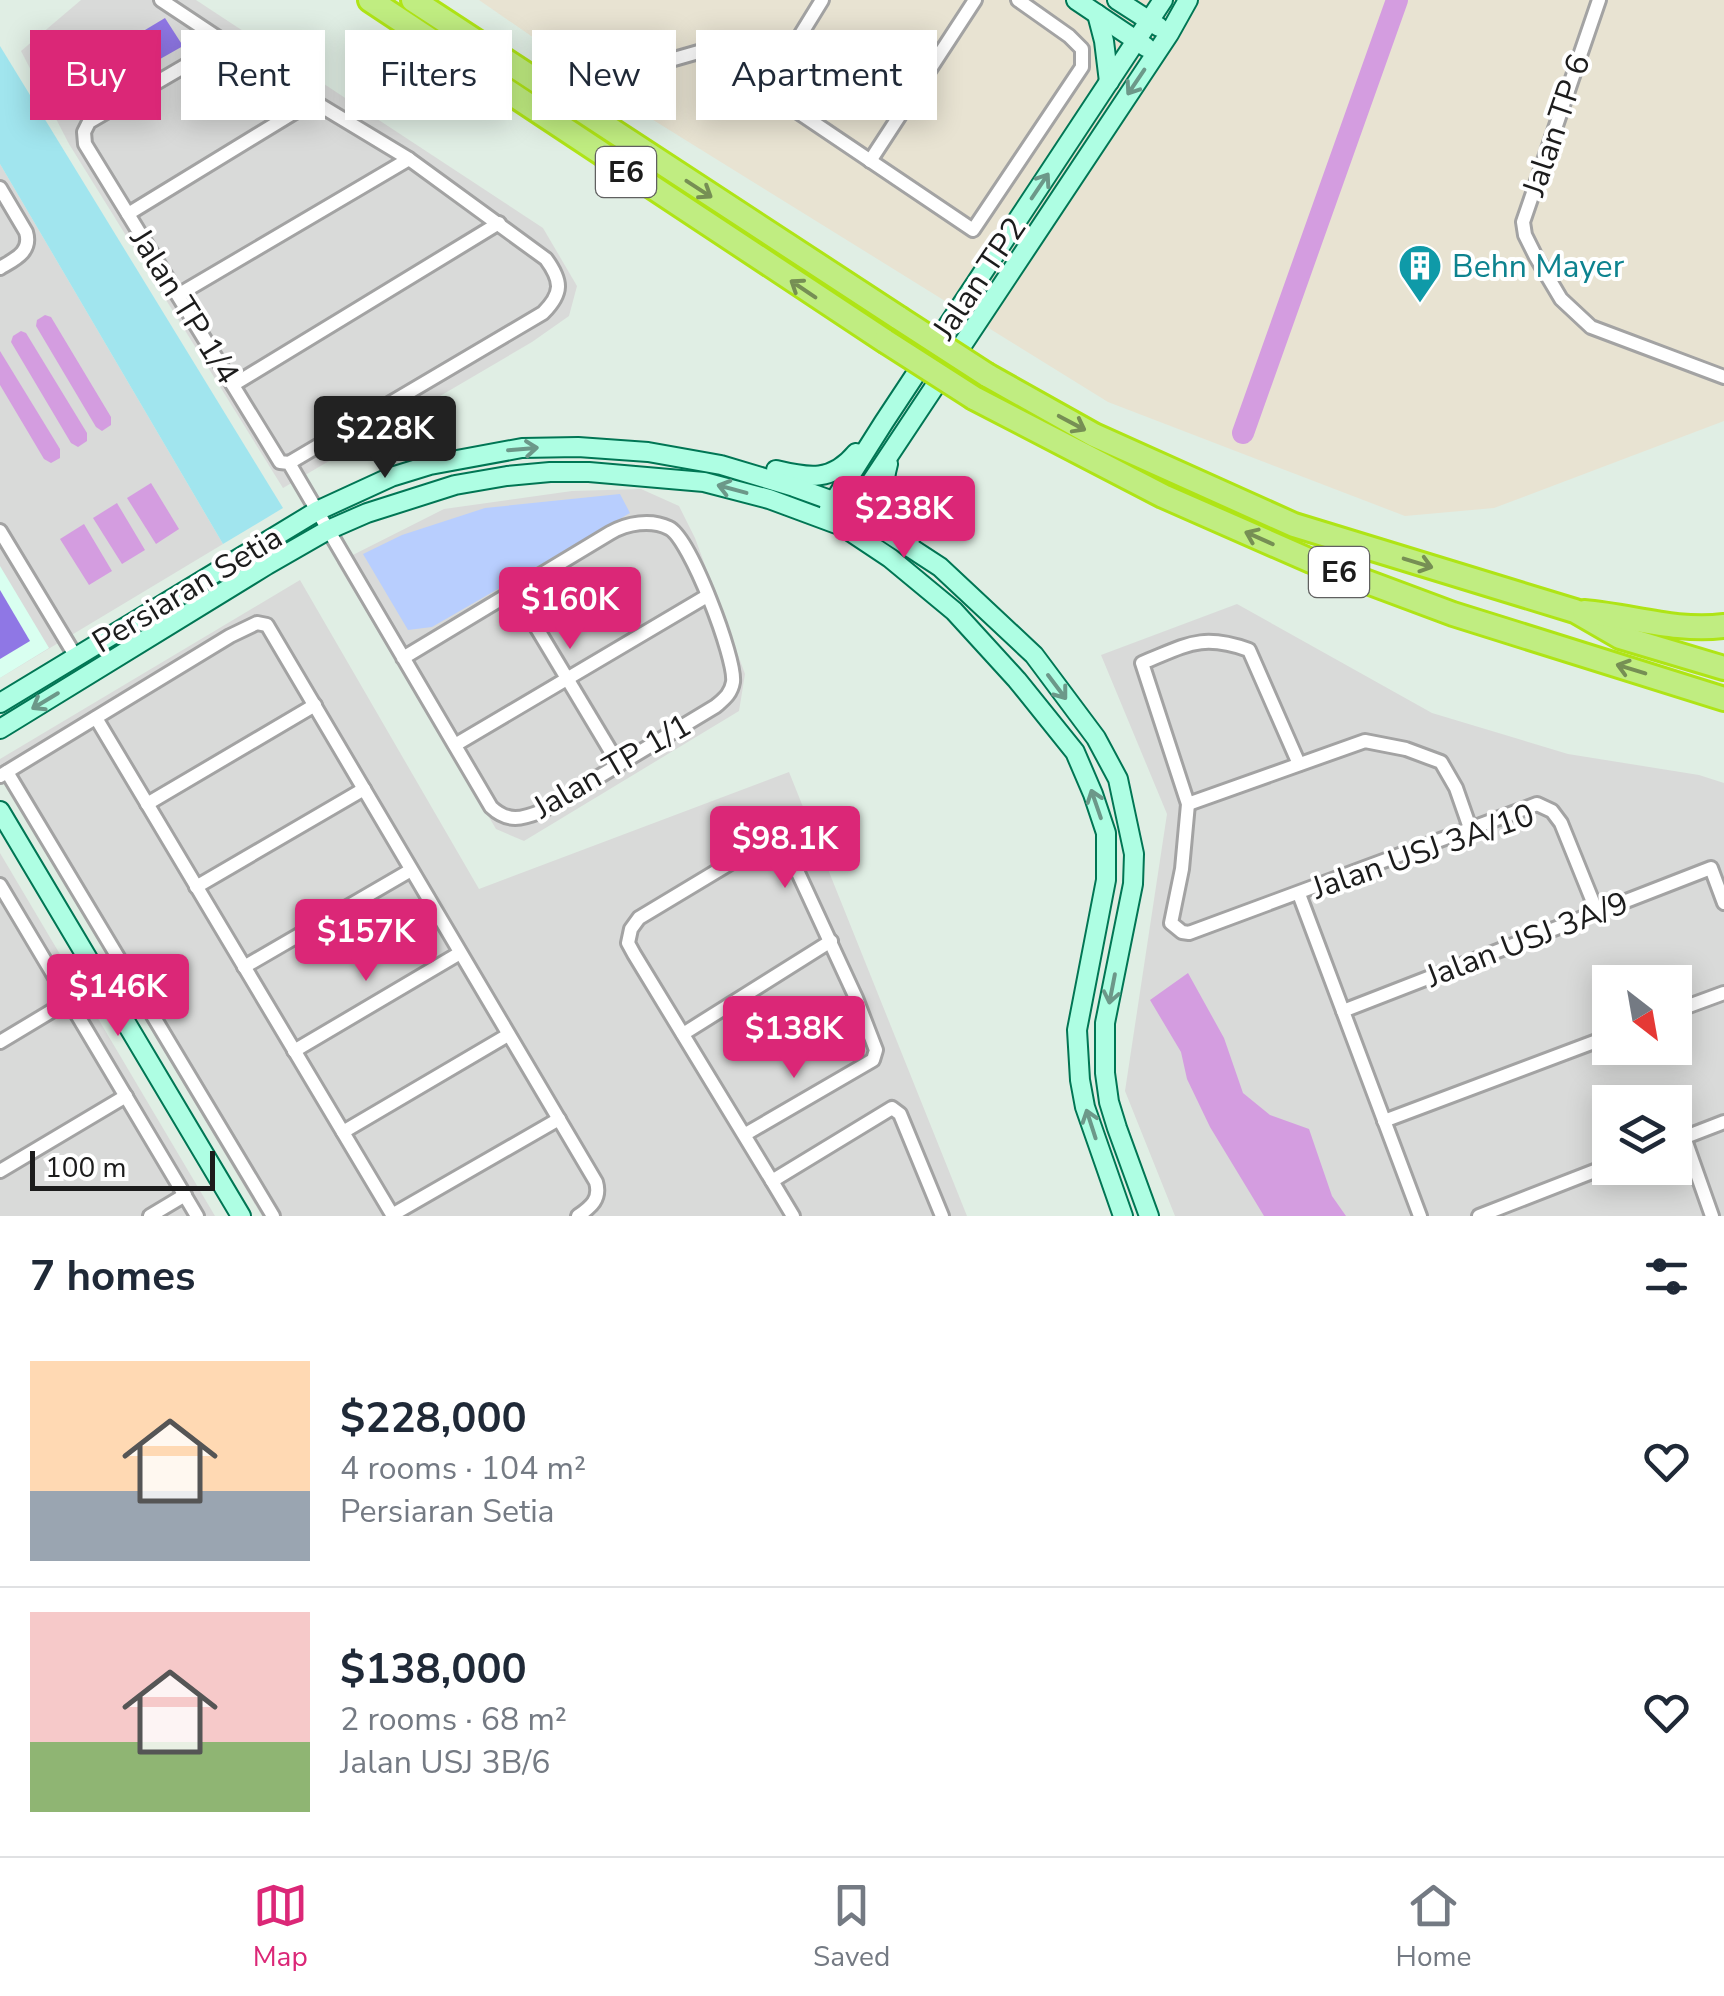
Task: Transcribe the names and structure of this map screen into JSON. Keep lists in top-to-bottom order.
{
  "streets": {
    "highway": ["E6"],
    "main road": ["Jalan TP2", "Persiaran Setia"],
    "street": [
      "Jalan TP 6",
      "Jalan TP 1/4",
      "Jalan TP 1/1",
      "Jalan USJ 3A/10",
      "Jalan USJ 3A/9"
    ]
  },
  "crossings": [
    ["Jalan TP2", "Persiaran Setia"],
    ["Jalan TP 1/4", "Persiaran Setia"],
    ["Jalan TP 1/4", "Jalan TP 1/1"],
    ["Persiaran Setia", "Jalan TP 1/1"],
    ["Jalan USJ 3A/10", "Jalan USJ 3A/9"]
  ],
  "places": {
    "building": ["Behn Mayer"]
  },
  "scale_bar": "100 m",
  "north": "bottom right",
  "page": {
    "chip": [
      "Buy",
      "Rent",
      "Filters",
      "New",
      "Apartment"
    ],
    "price": [
      "$228K",
      "$238K",
      "$160K",
      "$98.1K",
      "$157K",
      "$146K",
      "$138K"
    ],
    "scale": "100 m",
    "heading": "7 homes",
    "list": [
      {
        "name": "$228,000",
        "note": "4 rooms · 104 m² · Persiaran Setia"
      },
      {
        "name": "$138,000",
        "note": "2 rooms · 68 m² · Jalan USJ 3B/6"
      }
    ],
    "tabs": ["Map", "Saved", "Home"]
  }
}
